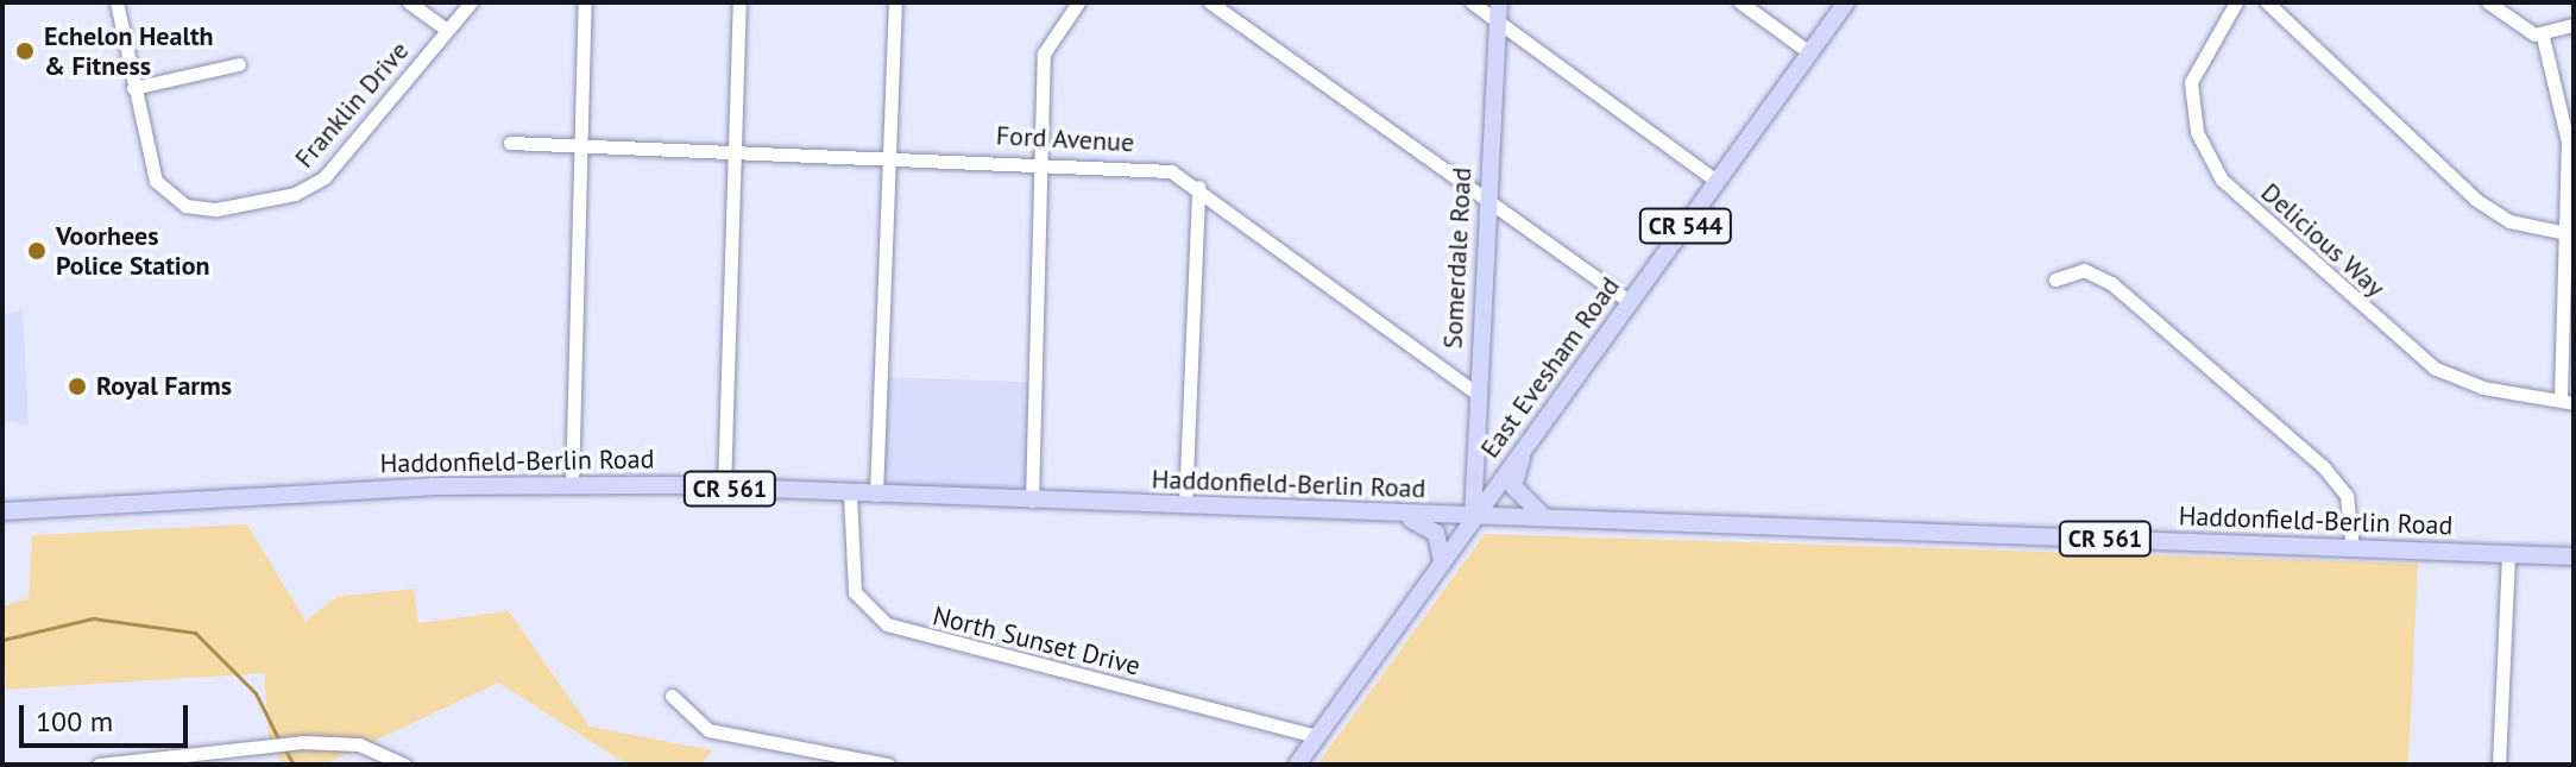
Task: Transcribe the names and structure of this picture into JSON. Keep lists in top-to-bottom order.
{
  "streets": {
    "main road": [
      "CR 544",
      "Somerdale Road",
      "East Evesham Road",
      "Haddonfield-Berlin Road",
      "CR 561"
    ],
    "street": [
      "Franklin Drive",
      "Ford Avenue",
      "Delicious Way",
      "North Sunset Drive"
    ]
  },
  "crossings": [
    ["Ford Avenue", "Somerdale Road"],
    ["Somerdale Road", "East Evesham Road"],
    ["Somerdale Road", "Haddonfield-Berlin Road"],
    ["East Evesham Road", "Haddonfield-Berlin Road"],
    ["East Evesham Road", "North Sunset Drive"],
    ["Haddonfield-Berlin Road", "North Sunset Drive"]
  ],
  "places": ["Echelon Health & Fitness", "Voorhees Police Station", "Royal Farms"],
  "scale_bar": "100 m"
}
